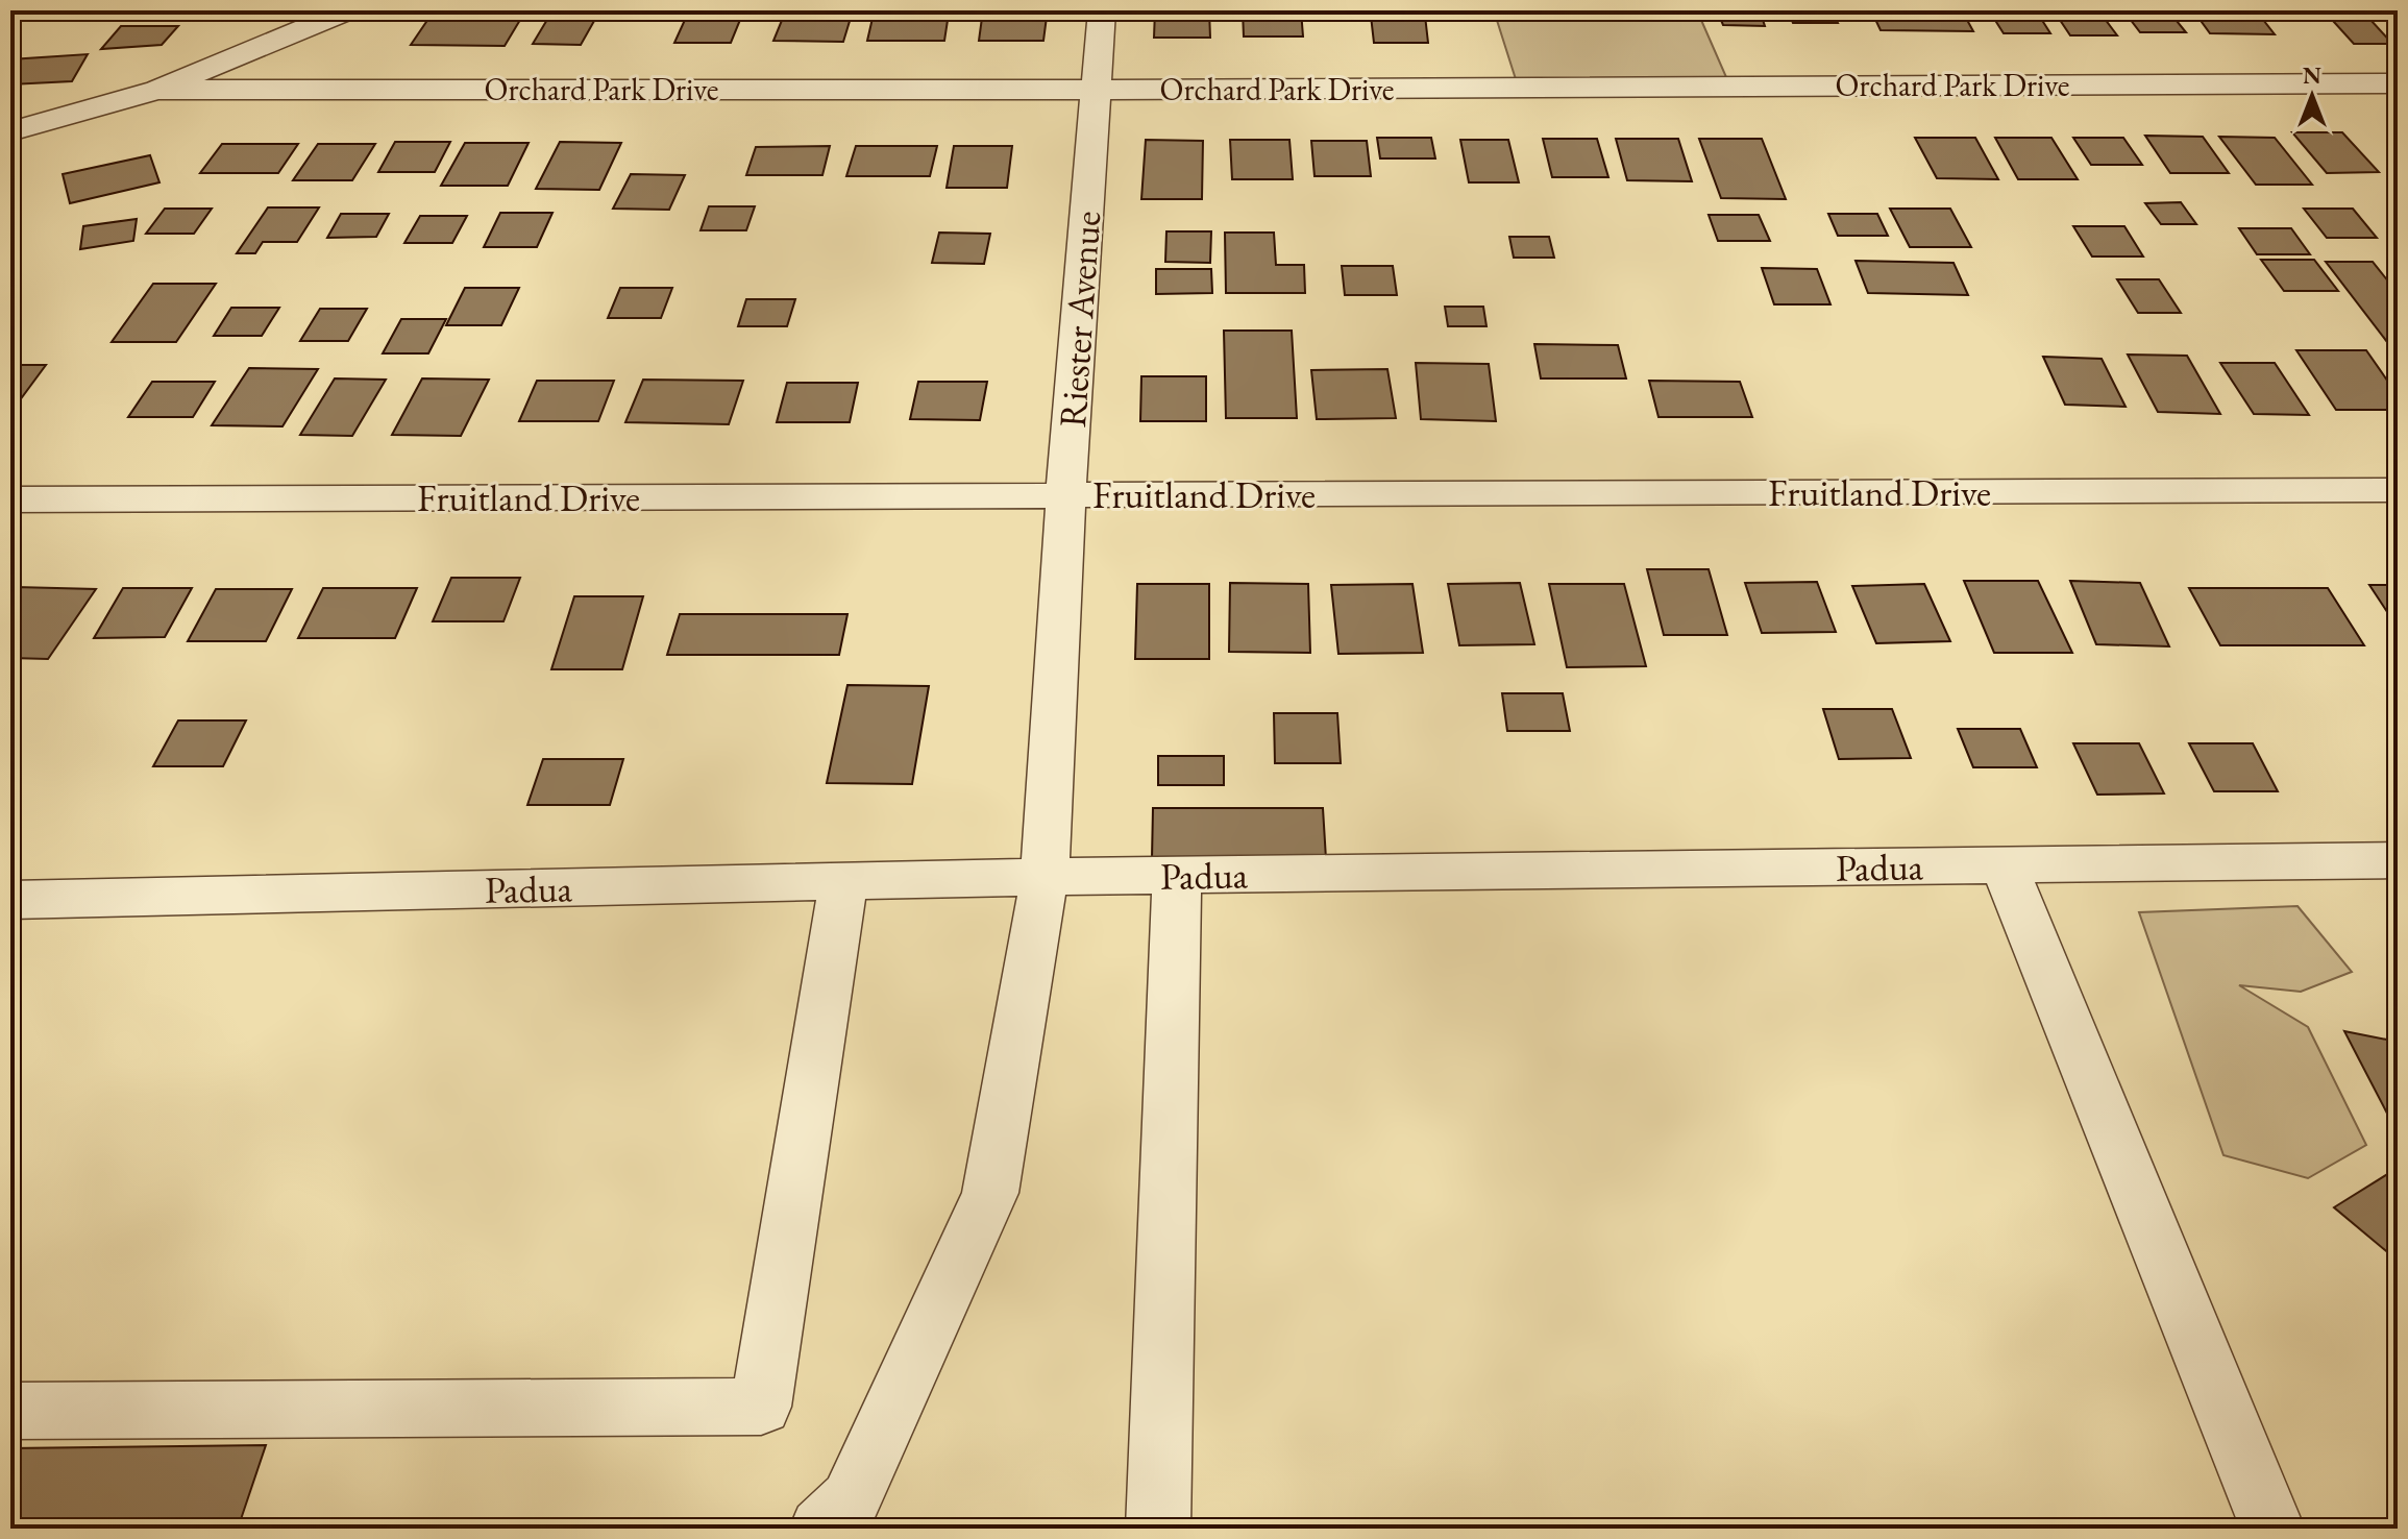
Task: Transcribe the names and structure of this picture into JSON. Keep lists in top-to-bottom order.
{
  "streets": {
    "street": [
      "Orchard Park Drive",
      "Riester Avenue",
      "Fruitland Drive",
      "Padua"
    ]
  },
  "crossings": [
    ["Orchard Park Drive", "Riester Avenue"],
    ["Riester Avenue", "Fruitland Drive"],
    ["Riester Avenue", "Padua"]
  ],
  "north": "top"
}
